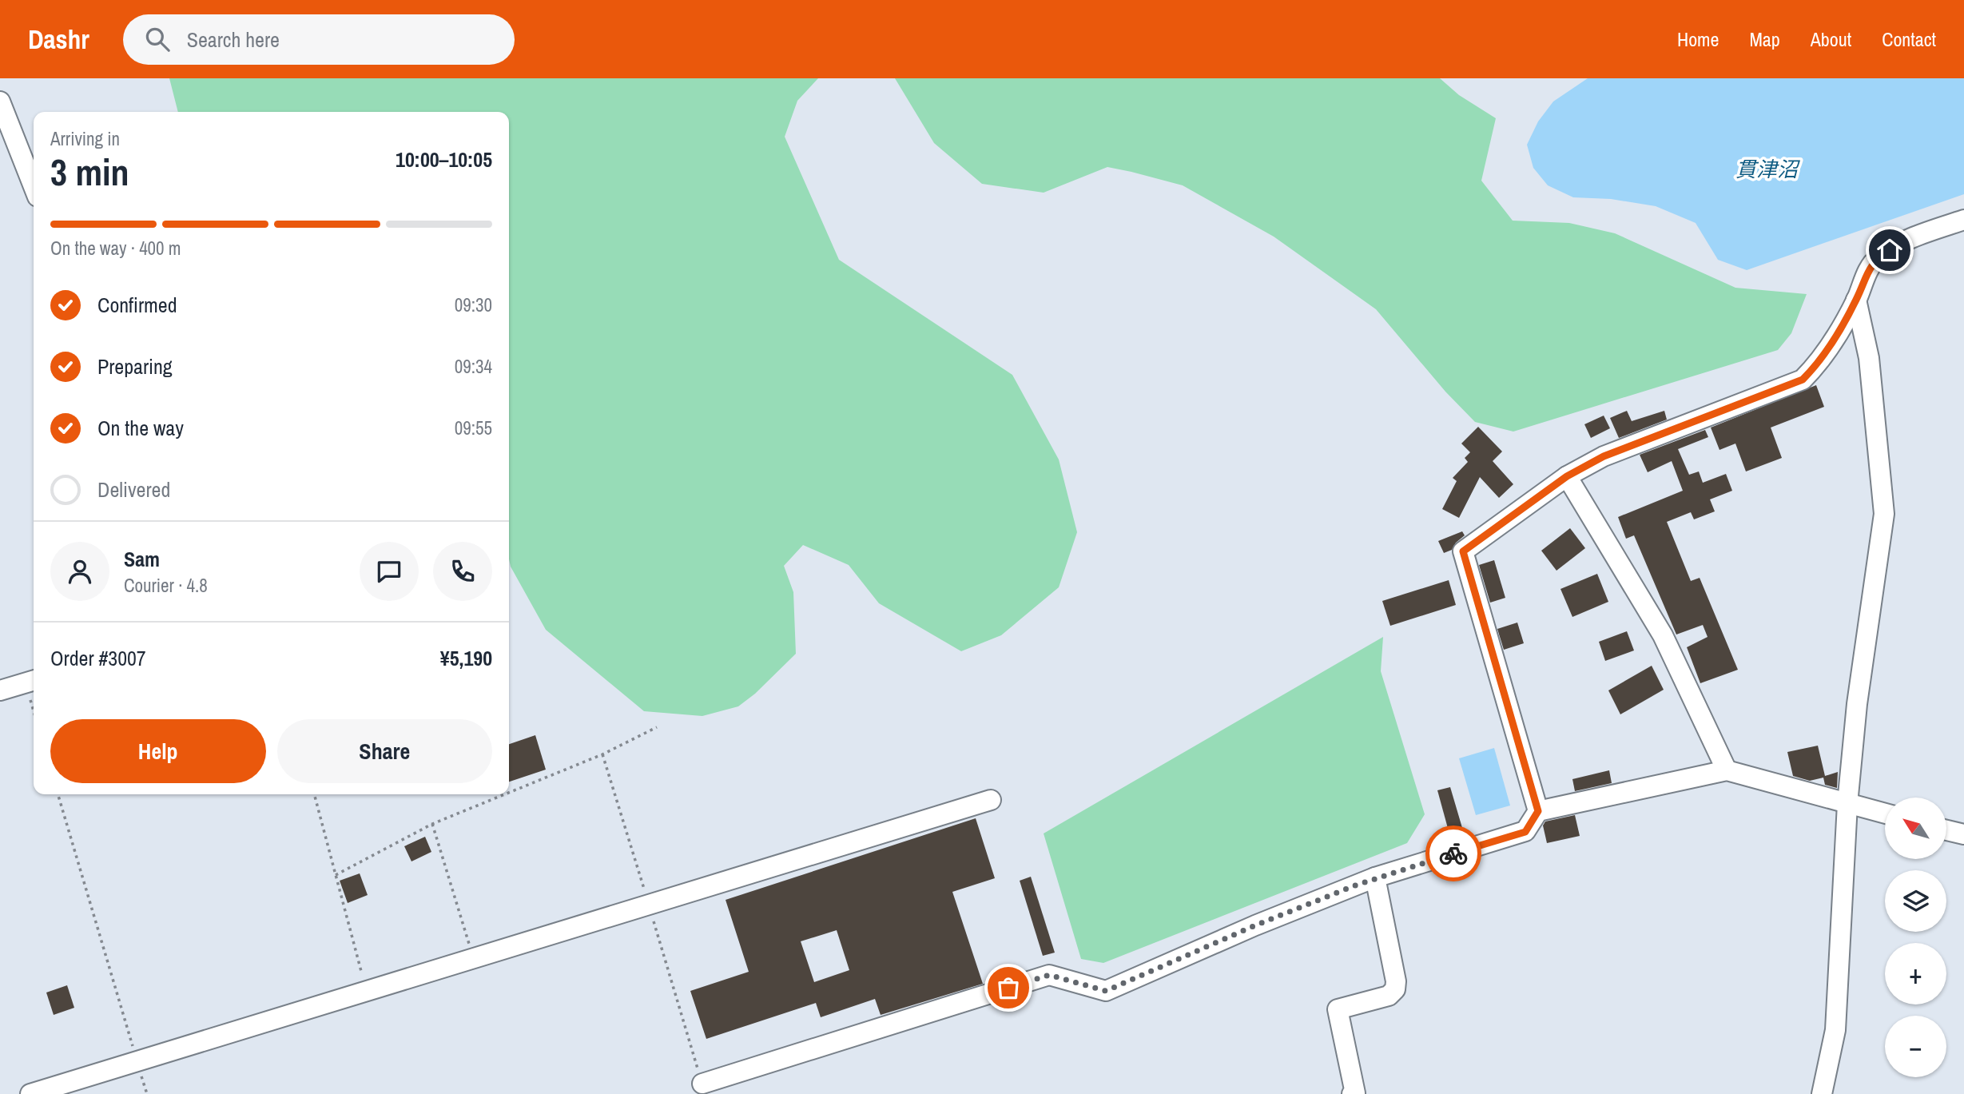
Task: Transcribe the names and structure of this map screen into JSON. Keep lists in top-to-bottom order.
{
  "water": ["貫津沼"],
  "north": "top left",
  "page": {
    "header": "Dashr",
    "search": "Search here",
    "nav": [
      "Home",
      "Map",
      "About",
      "Contact"
    ],
    "heading": ["3 min", "Arriving in", "10:00–10:05"],
    "panel": [
      "Sam",
      "Courier · 4.8",
      "Order #3007",
      "¥5,190"
    ],
    "bar": "On the way · 400 m",
    "list": [
      ["Confirmed", "09:30"],
      ["Preparing", "09:34"],
      ["On the way", "09:55"],
      "Delivered"
    ],
    "buttons": ["Help", "Share"],
    "map_buttons": ["+", "−"]
  }
}
